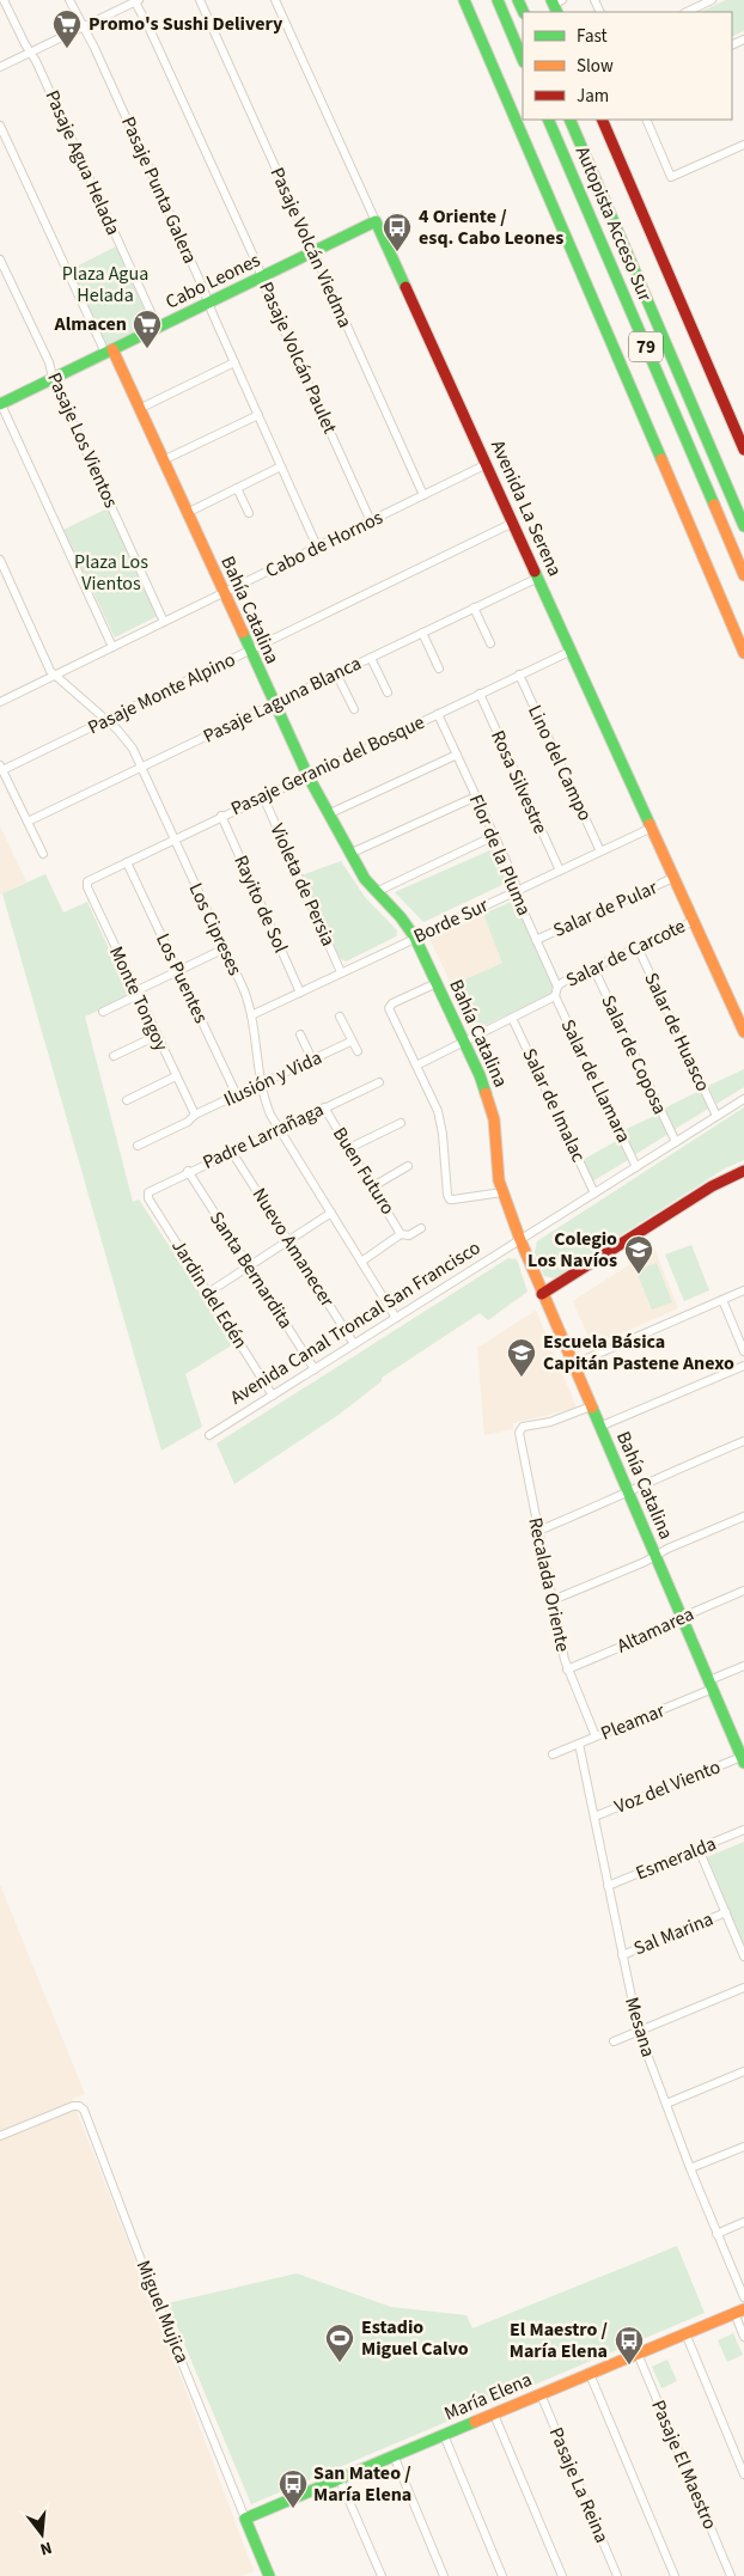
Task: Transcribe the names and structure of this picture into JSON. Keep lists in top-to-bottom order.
{
  "streets": {
    "main road": [
      "Autopista Acceso Sur",
      "Cabo Leones",
      "79",
      "Avenida La Serena",
      "Bahía Catalina",
      "María Elena"
    ],
    "street": [
      "Pasaje Agua Helada",
      "Pasaje Punta Galera",
      "Pasaje Volcán Viedma",
      "Pasaje Volcán Paulet",
      "Pasaje Los Vientos",
      "Cabo de Hornos",
      "Pasaje Monte Alpino",
      "Pasaje Laguna Blanca",
      "Lino del Campo",
      "Pasaje Geranio del Bosque",
      "Rosa Silvestre",
      "Flor de la Pluma",
      "Violeta de Persia",
      "Rayito de Sol",
      "Salar de Pular",
      "Borde Sur",
      "Los Cipreses",
      "Salar de Carcote",
      "Los Puentes",
      "Monte Tongoy",
      "Salar de Huasco",
      "Salar de Coposa",
      "Ilusión y Vida",
      "Salar de Llamara",
      "Salar de Imalac",
      "Padre Larrañaga",
      "Buen Futuro",
      "Nuevo Amanecer",
      "Santa Bernardita",
      "Jardin del Edén",
      "Avenida Canal Troncal San Francisco",
      "Recalada Oriente",
      "Altamarea",
      "Pleamar",
      "Voz del Viento",
      "Esmeralda",
      "Sal Marina",
      "Mesana",
      "Miguel Mujica",
      "Pasaje El Maestro",
      "Pasaje La Reina"
    ]
  },
  "crossings": [
    ["Pasaje Agua Helada", "Cabo Leones"],
    ["Pasaje Punta Galera", "Cabo Leones"],
    ["Pasaje Punta Galera", "Cabo de Hornos"],
    ["Pasaje Volcán Viedma", "Cabo Leones"],
    ["Pasaje Volcán Viedma", "Cabo de Hornos"],
    ["Cabo Leones", "Pasaje Volcán Paulet"],
    ["Cabo Leones", "Pasaje Los Vientos"],
    ["Cabo Leones", "Avenida La Serena"],
    ["Cabo Leones", "Bahía Catalina"],
    ["Pasaje Volcán Paulet", "Cabo de Hornos"],
    ["Pasaje Los Vientos", "Cabo de Hornos"],
    ["Avenida La Serena", "Cabo de Hornos"],
    ["Avenida La Serena", "Pasaje Monte Alpino"],
    ["Avenida La Serena", "Pasaje Laguna Blanca"],
    ["Avenida La Serena", "Pasaje Geranio del Bosque"],
    ["Avenida La Serena", "Salar de Pular"],
    ["Avenida La Serena", "Borde Sur"],
    ["Avenida La Serena", "Salar de Carcote"],
    ["Cabo de Hornos", "Bahía Catalina"],
    ["Cabo de Hornos", "Los Cipreses"],
    ["Bahía Catalina", "Pasaje Monte Alpino"],
    ["Bahía Catalina", "Pasaje Laguna Blanca"],
    ["Bahía Catalina", "Pasaje Geranio del Bosque"],
    ["Bahía Catalina", "Borde Sur"],
    ["Bahía Catalina", "Salar de Carcote"],
    ["Bahía Catalina", "Avenida Canal Troncal San Francisco"],
    ["Bahía Catalina", "Recalada Oriente"],
    ["Bahía Catalina", "Altamarea"],
    ["Bahía Catalina", "Pleamar"],
    ["Bahía Catalina", "Voz del Viento"],
    ["Pasaje Monte Alpino", "Los Cipreses"],
    ["Pasaje Laguna Blanca", "Los Cipreses"],
    ["Lino del Campo", "Pasaje Geranio del Bosque"],
    ["Lino del Campo", "Borde Sur"],
    ["Pasaje Geranio del Bosque", "Rosa Silvestre"],
    ["Pasaje Geranio del Bosque", "Flor de la Pluma"],
    ["Pasaje Geranio del Bosque", "Violeta de Persia"],
    ["Pasaje Geranio del Bosque", "Rayito de Sol"],
    ["Pasaje Geranio del Bosque", "Los Cipreses"],
    ["Pasaje Geranio del Bosque", "Los Puentes"],
    ["Pasaje Geranio del Bosque", "Monte Tongoy"],
    ["Rosa Silvestre", "Borde Sur"],
    ["Flor de la Pluma", "Salar de Pular"],
    ["Flor de la Pluma", "Borde Sur"],
    ["Flor de la Pluma", "Salar de Carcote"],
    ["Violeta de Persia", "Borde Sur"],
    ["Rayito de Sol", "Borde Sur"],
    ["Borde Sur", "Los Cipreses"],
    ["Los Cipreses", "Ilusión y Vida"],
    ["Los Cipreses", "Padre Larrañaga"],
    ["Los Cipreses", "Avenida Canal Troncal San Francisco"],
    ["Salar de Carcote", "Salar de Huasco"],
    ["Salar de Carcote", "Salar de Coposa"],
    ["Salar de Carcote", "Salar de Llamara"],
    ["Salar de Carcote", "Salar de Imalac"],
    ["Los Puentes", "Ilusión y Vida"],
    ["Monte Tongoy", "Ilusión y Vida"],
    ["Salar de Huasco", "Avenida Canal Troncal San Francisco"],
    ["Salar de Coposa", "Avenida Canal Troncal San Francisco"],
    ["Salar de Llamara", "Avenida Canal Troncal San Francisco"],
    ["Salar de Imalac", "Avenida Canal Troncal San Francisco"],
    ["Padre Larrañaga", "Buen Futuro"],
    ["Padre Larrañaga", "Nuevo Amanecer"],
    ["Padre Larrañaga", "Santa Bernardita"],
    ["Padre Larrañaga", "Jardin del Edén"],
    ["Nuevo Amanecer", "Avenida Canal Troncal San Francisco"],
    ["Santa Bernardita", "Avenida Canal Troncal San Francisco"],
    ["Jardin del Edén", "Avenida Canal Troncal San Francisco"],
    ["Recalada Oriente", "Altamarea"],
    ["Recalada Oriente", "Pleamar"],
    ["Pleamar", "Mesana"],
    ["Voz del Viento", "Mesana"],
    ["Esmeralda", "Mesana"],
    ["Sal Marina", "Mesana"],
    ["Miguel Mujica", "María Elena"],
    ["María Elena", "Pasaje El Maestro"],
    ["María Elena", "Pasaje La Reina"]
  ],
  "parks": ["Plaza Agua Helada", "Plaza Los Vientos"],
  "places": {
    "supermarket": ["Promo's Sushi Delivery", "Almacen"],
    "bus stop": ["4 Oriente / esq. Cabo Leones", "El Maestro / María Elena", "San Mateo / María Elena"],
    "school or university": ["Colegio Los Navíos", "Escuela Básica Capitán Pastene Anexo"],
    "sports": ["Estadio Miguel Calvo"]
  },
  "legend": ["Fast", "Slow", "Jam"],
  "north": "bottom"
}
